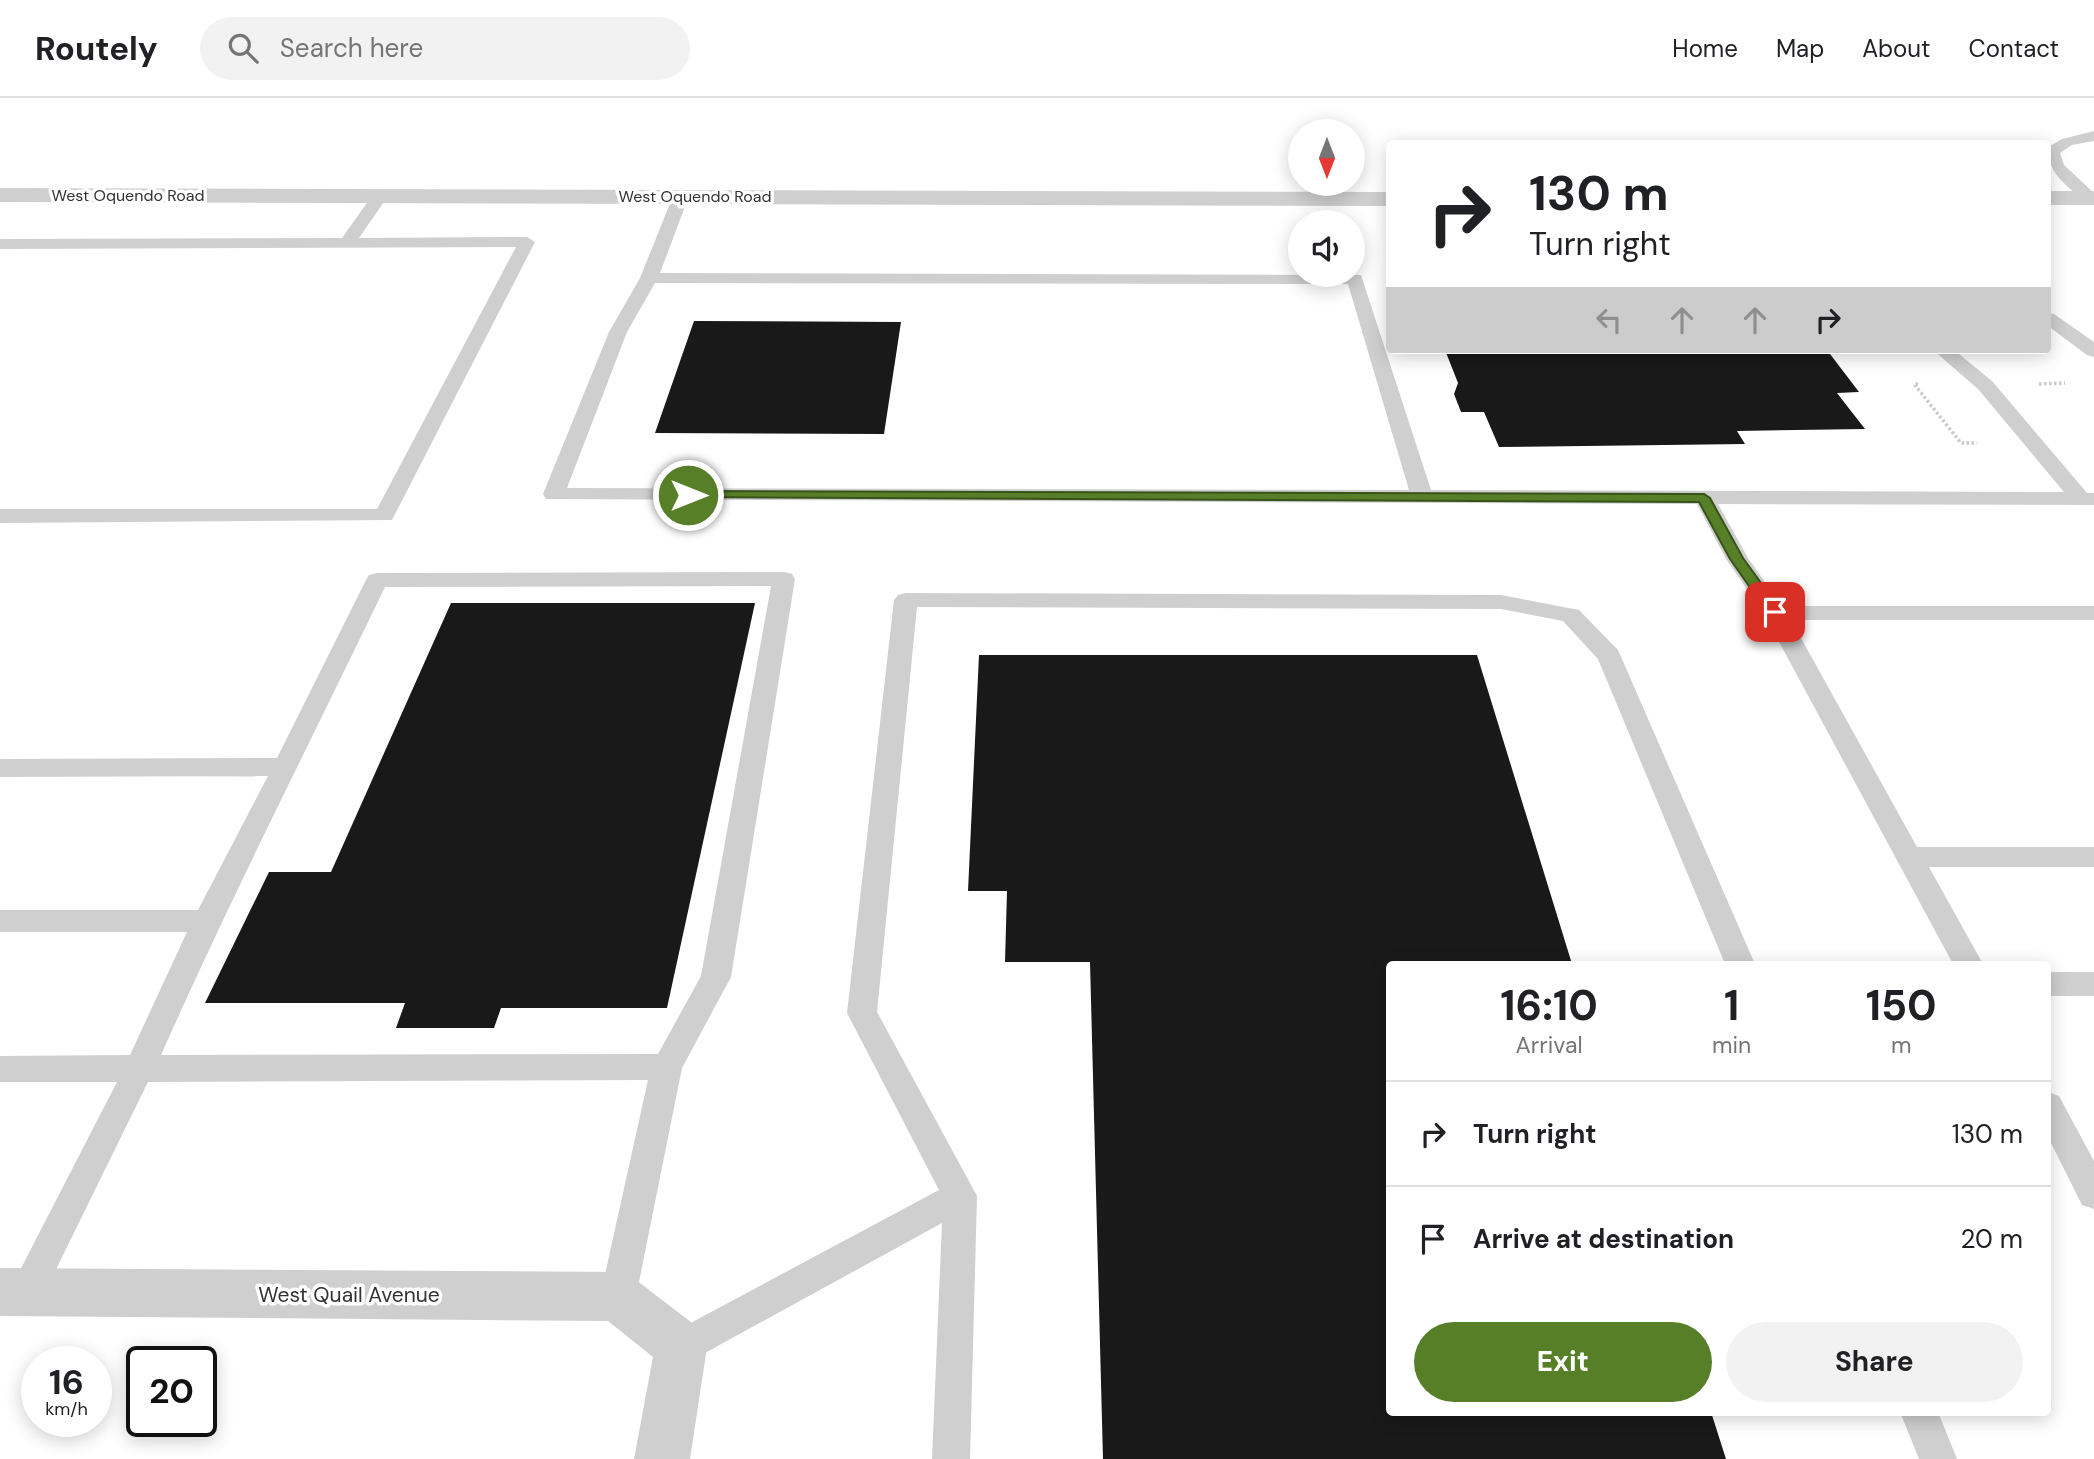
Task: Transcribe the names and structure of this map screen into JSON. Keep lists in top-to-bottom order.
{
  "streets": {
    "street": ["West Oquendo Road", "West Quail Avenue"]
  },
  "north": "bottom",
  "page": {
    "header": "Routely",
    "search": "Search here",
    "nav": [
      "Home",
      "Map",
      "About",
      "Contact"
    ],
    "turn": ["130 m", "Turn right"],
    "eta": [
      "16:10",
      "Arrival",
      "1",
      "min",
      "150",
      "m"
    ],
    "list": [
      {
        "name": "Turn right",
        "value": "130 m"
      },
      {
        "name": "Arrive at destination",
        "value": "20 m"
      }
    ],
    "buttons": ["Exit", "Share"],
    "speed": "16 km/h",
    "limit": "20"
  }
}
